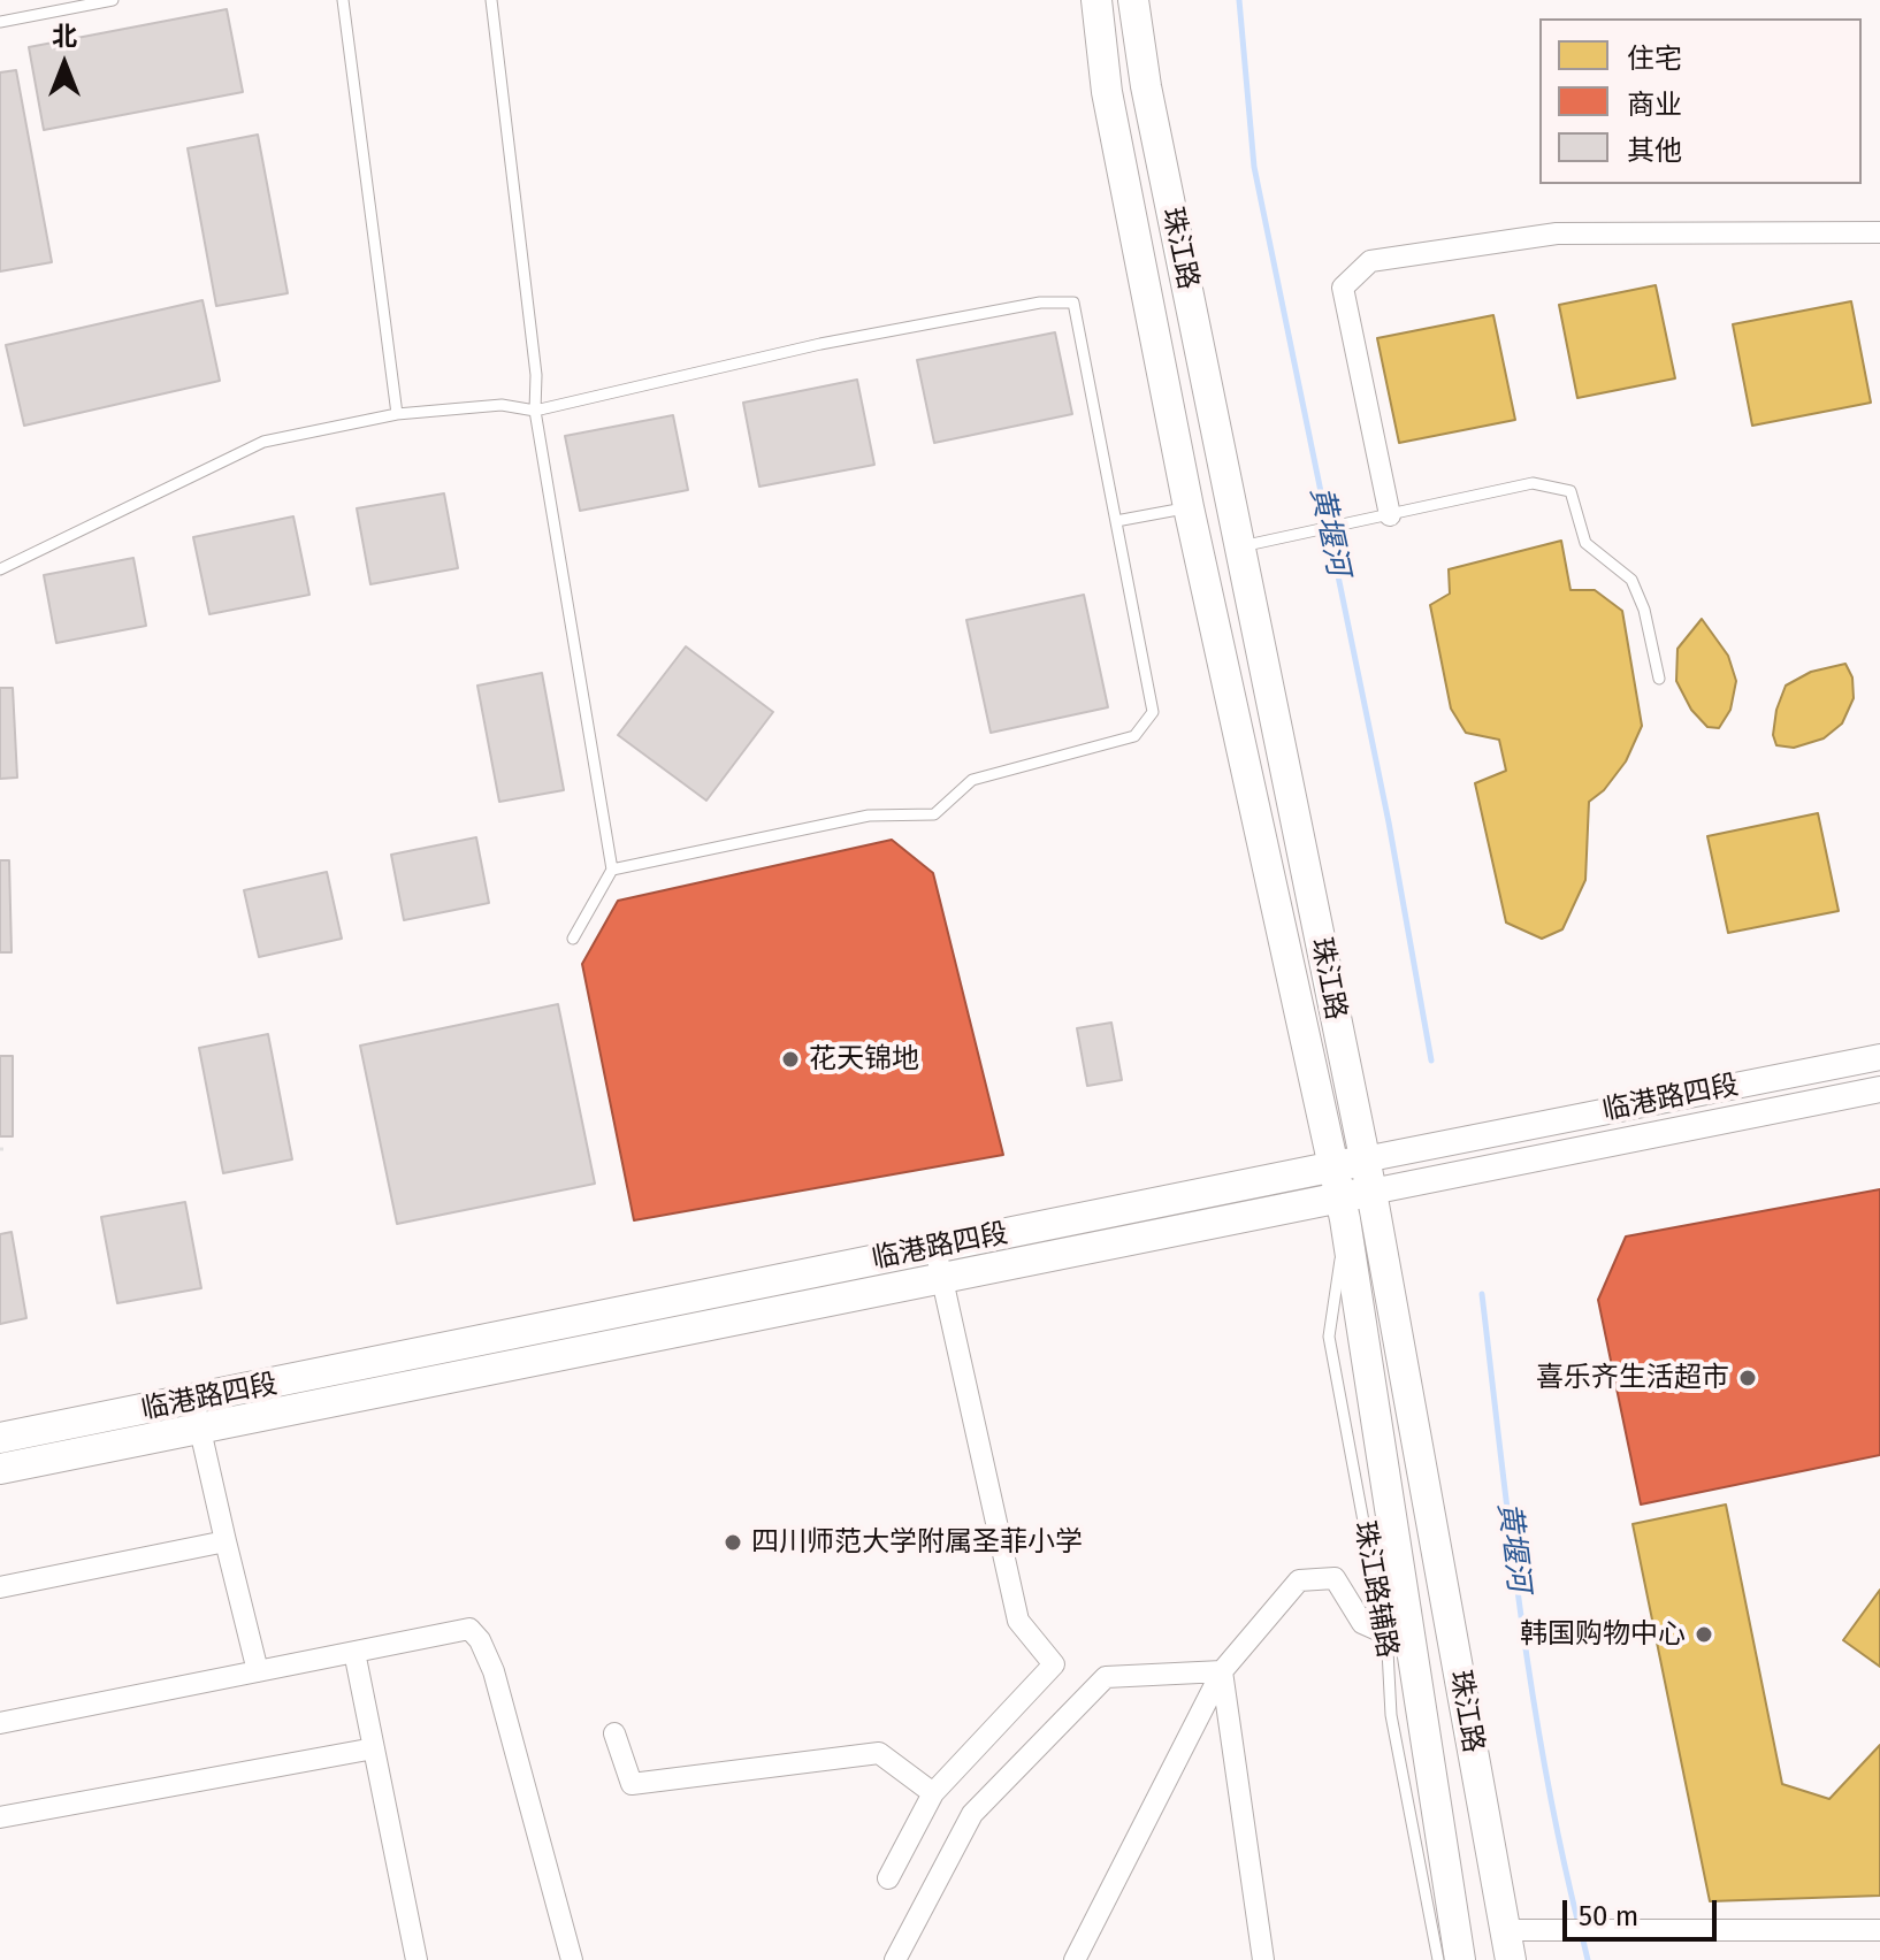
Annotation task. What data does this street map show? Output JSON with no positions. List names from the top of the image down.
{
  "streets": {
    "main road": ["珠江路", "临港路四段"],
    "lane": ["珠江路辅路"]
  },
  "crossings": [
    ["珠江路", "临港路四段"],
    ["珠江路", "珠江路辅路"],
    ["临港路四段", "珠江路辅路"]
  ],
  "water": ["黄堰河"],
  "places": [
    "花天锦地",
    "喜乐齐生活超市",
    "四川师范大学附属圣菲小学",
    "韩国购物中心"
  ],
  "legend": ["住宅", "商业", "其他"],
  "scale_bar": "50 m",
  "north": "top"
}
